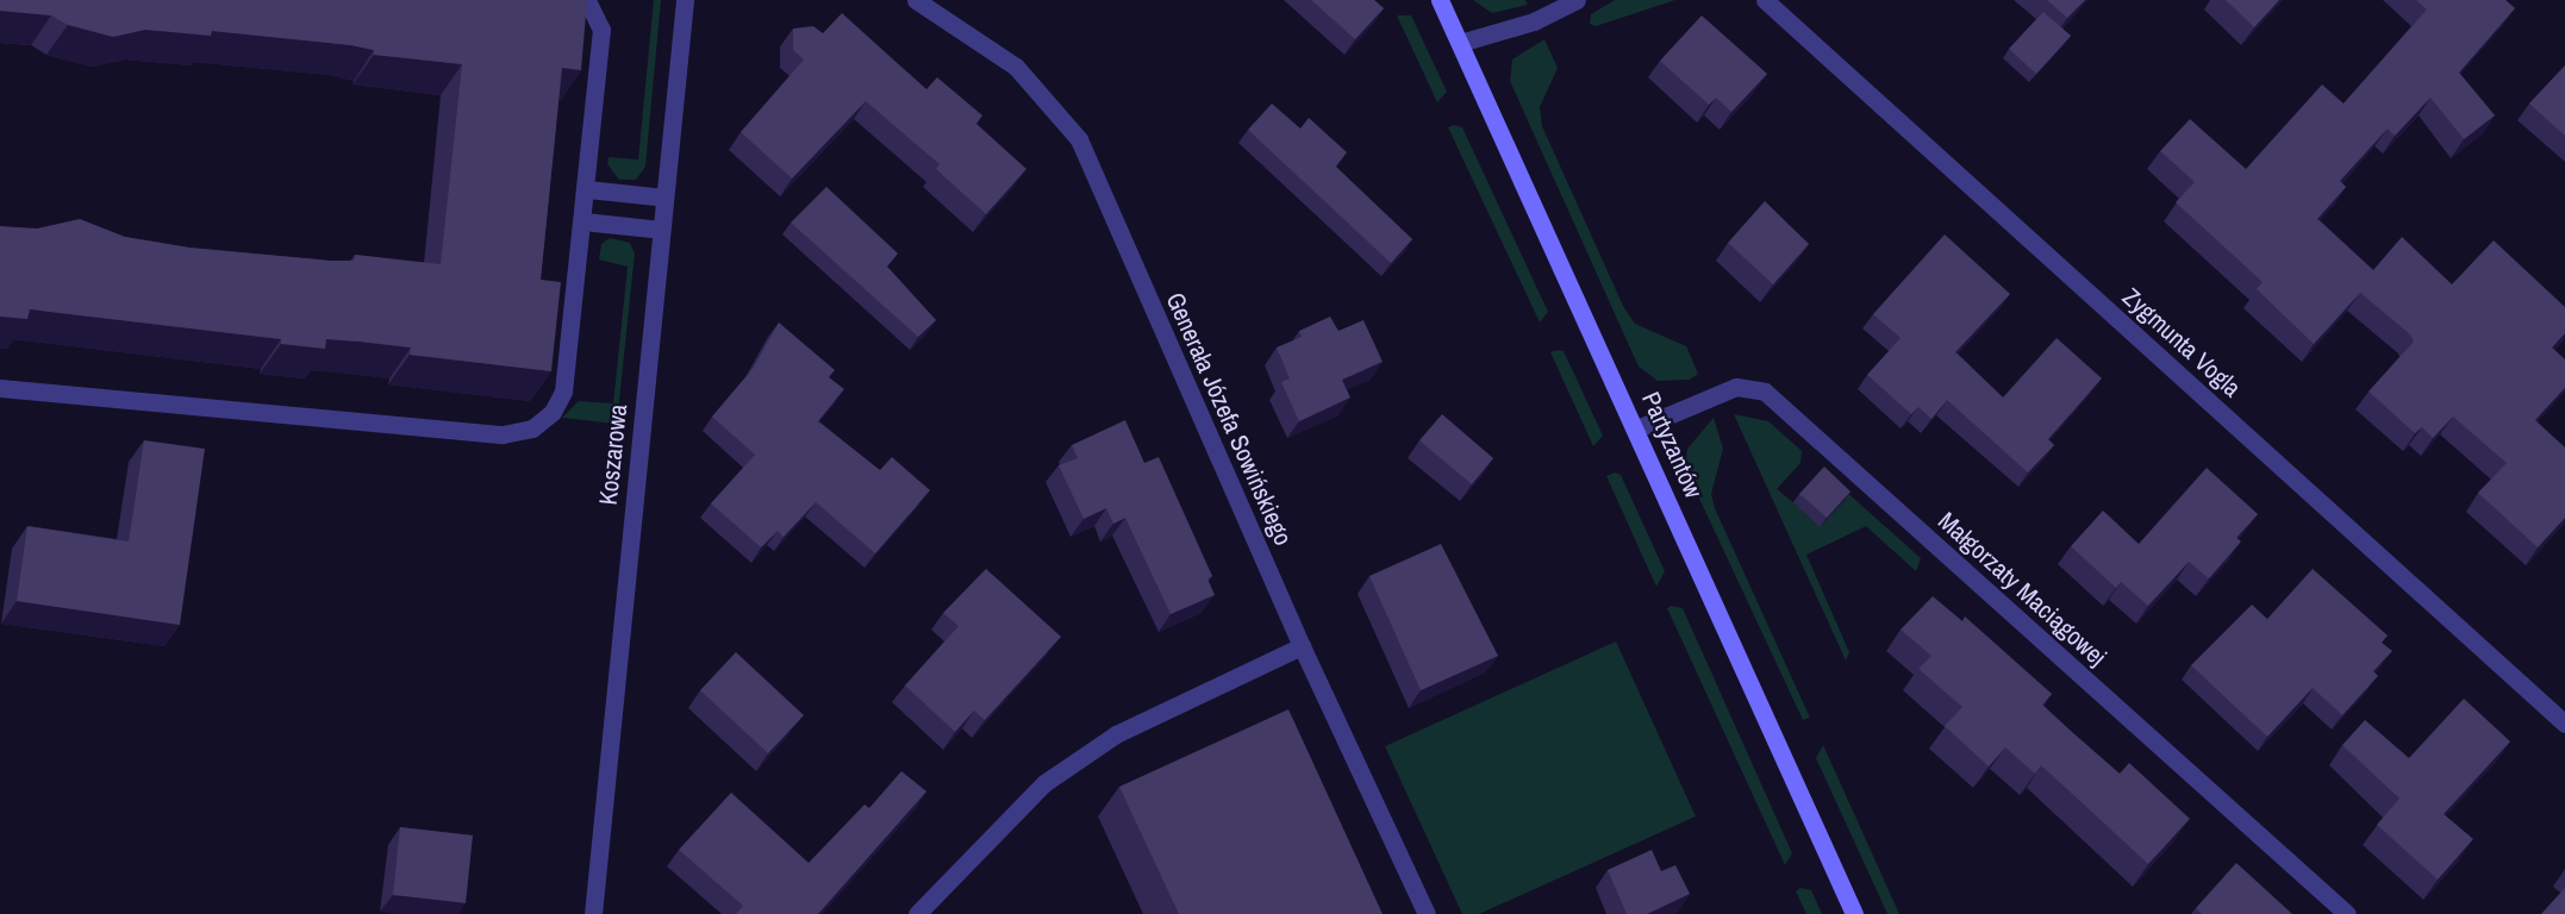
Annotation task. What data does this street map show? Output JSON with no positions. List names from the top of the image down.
{
  "streets": {
    "main road": ["Partyzantów"],
    "street": [
      "Zygmunta Vogla",
      "Generała Józefa Sowińskiego",
      "Koszarowa",
      "Małgorzaty Maciągowej"
    ]
  },
  "crossings": [
    ["Partyzantów", "Małgorzaty Maciągowej"]
  ]
}
